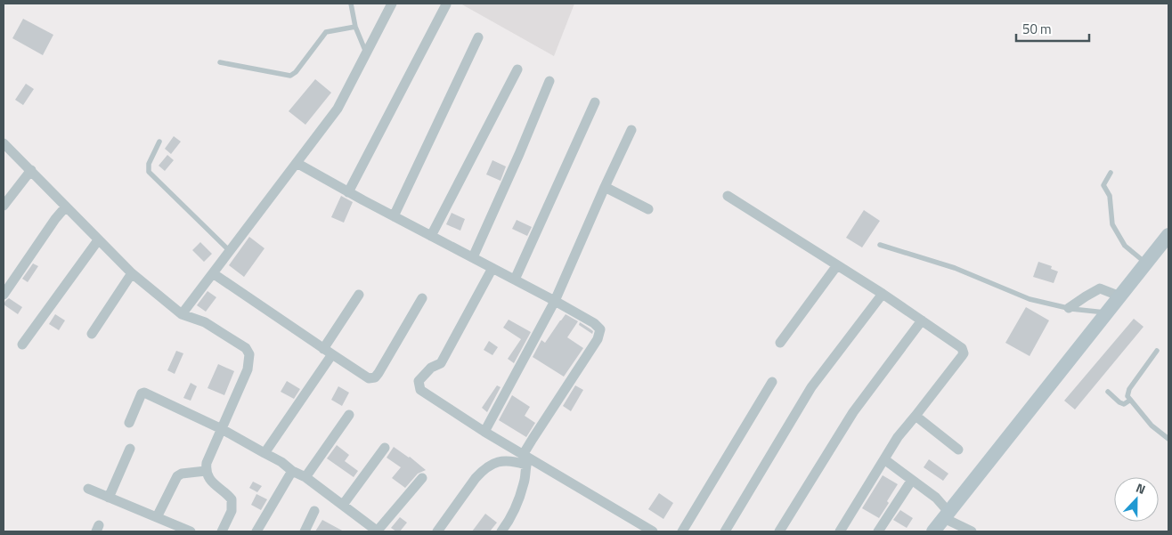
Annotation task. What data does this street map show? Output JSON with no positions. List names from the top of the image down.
{
  "scale_bar": "50 m",
  "north": "top"
}
